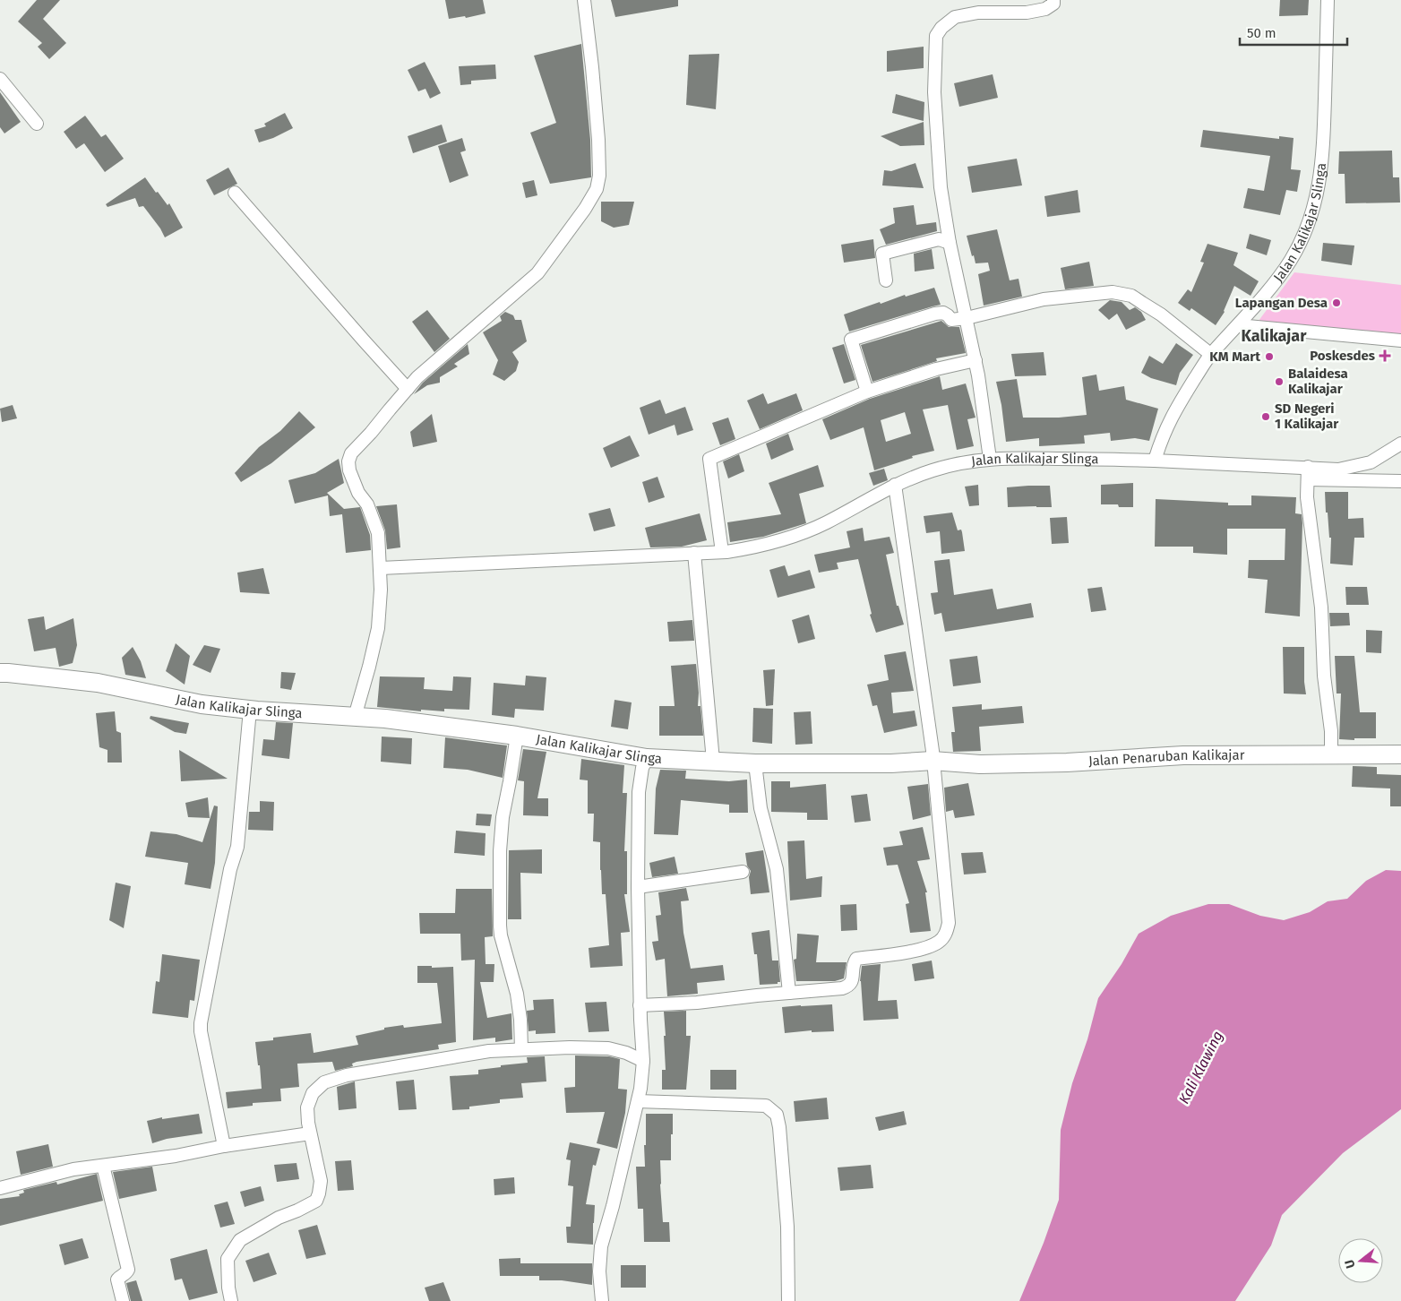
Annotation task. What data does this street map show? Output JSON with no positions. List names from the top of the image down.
{
  "streets": {
    "street": ["Jalan Kalikajar Slinga", "Jalan Penaruban Kalikajar"]
  },
  "crossings": [
    ["Jalan Kalikajar Slinga", "Jalan Penaruban Kalikajar"]
  ],
  "districts": ["Kalikajar"],
  "water": ["Kali Klawing"],
  "places": {
    "other": [
      "Lapangan Desa",
      "KM Mart",
      "Balaidesa Kalikajar",
      "SD Negeri 1 Kalikajar"
    ],
    "health": ["Poskesdes"]
  },
  "scale_bar": "50 m",
  "north": "left"
}
